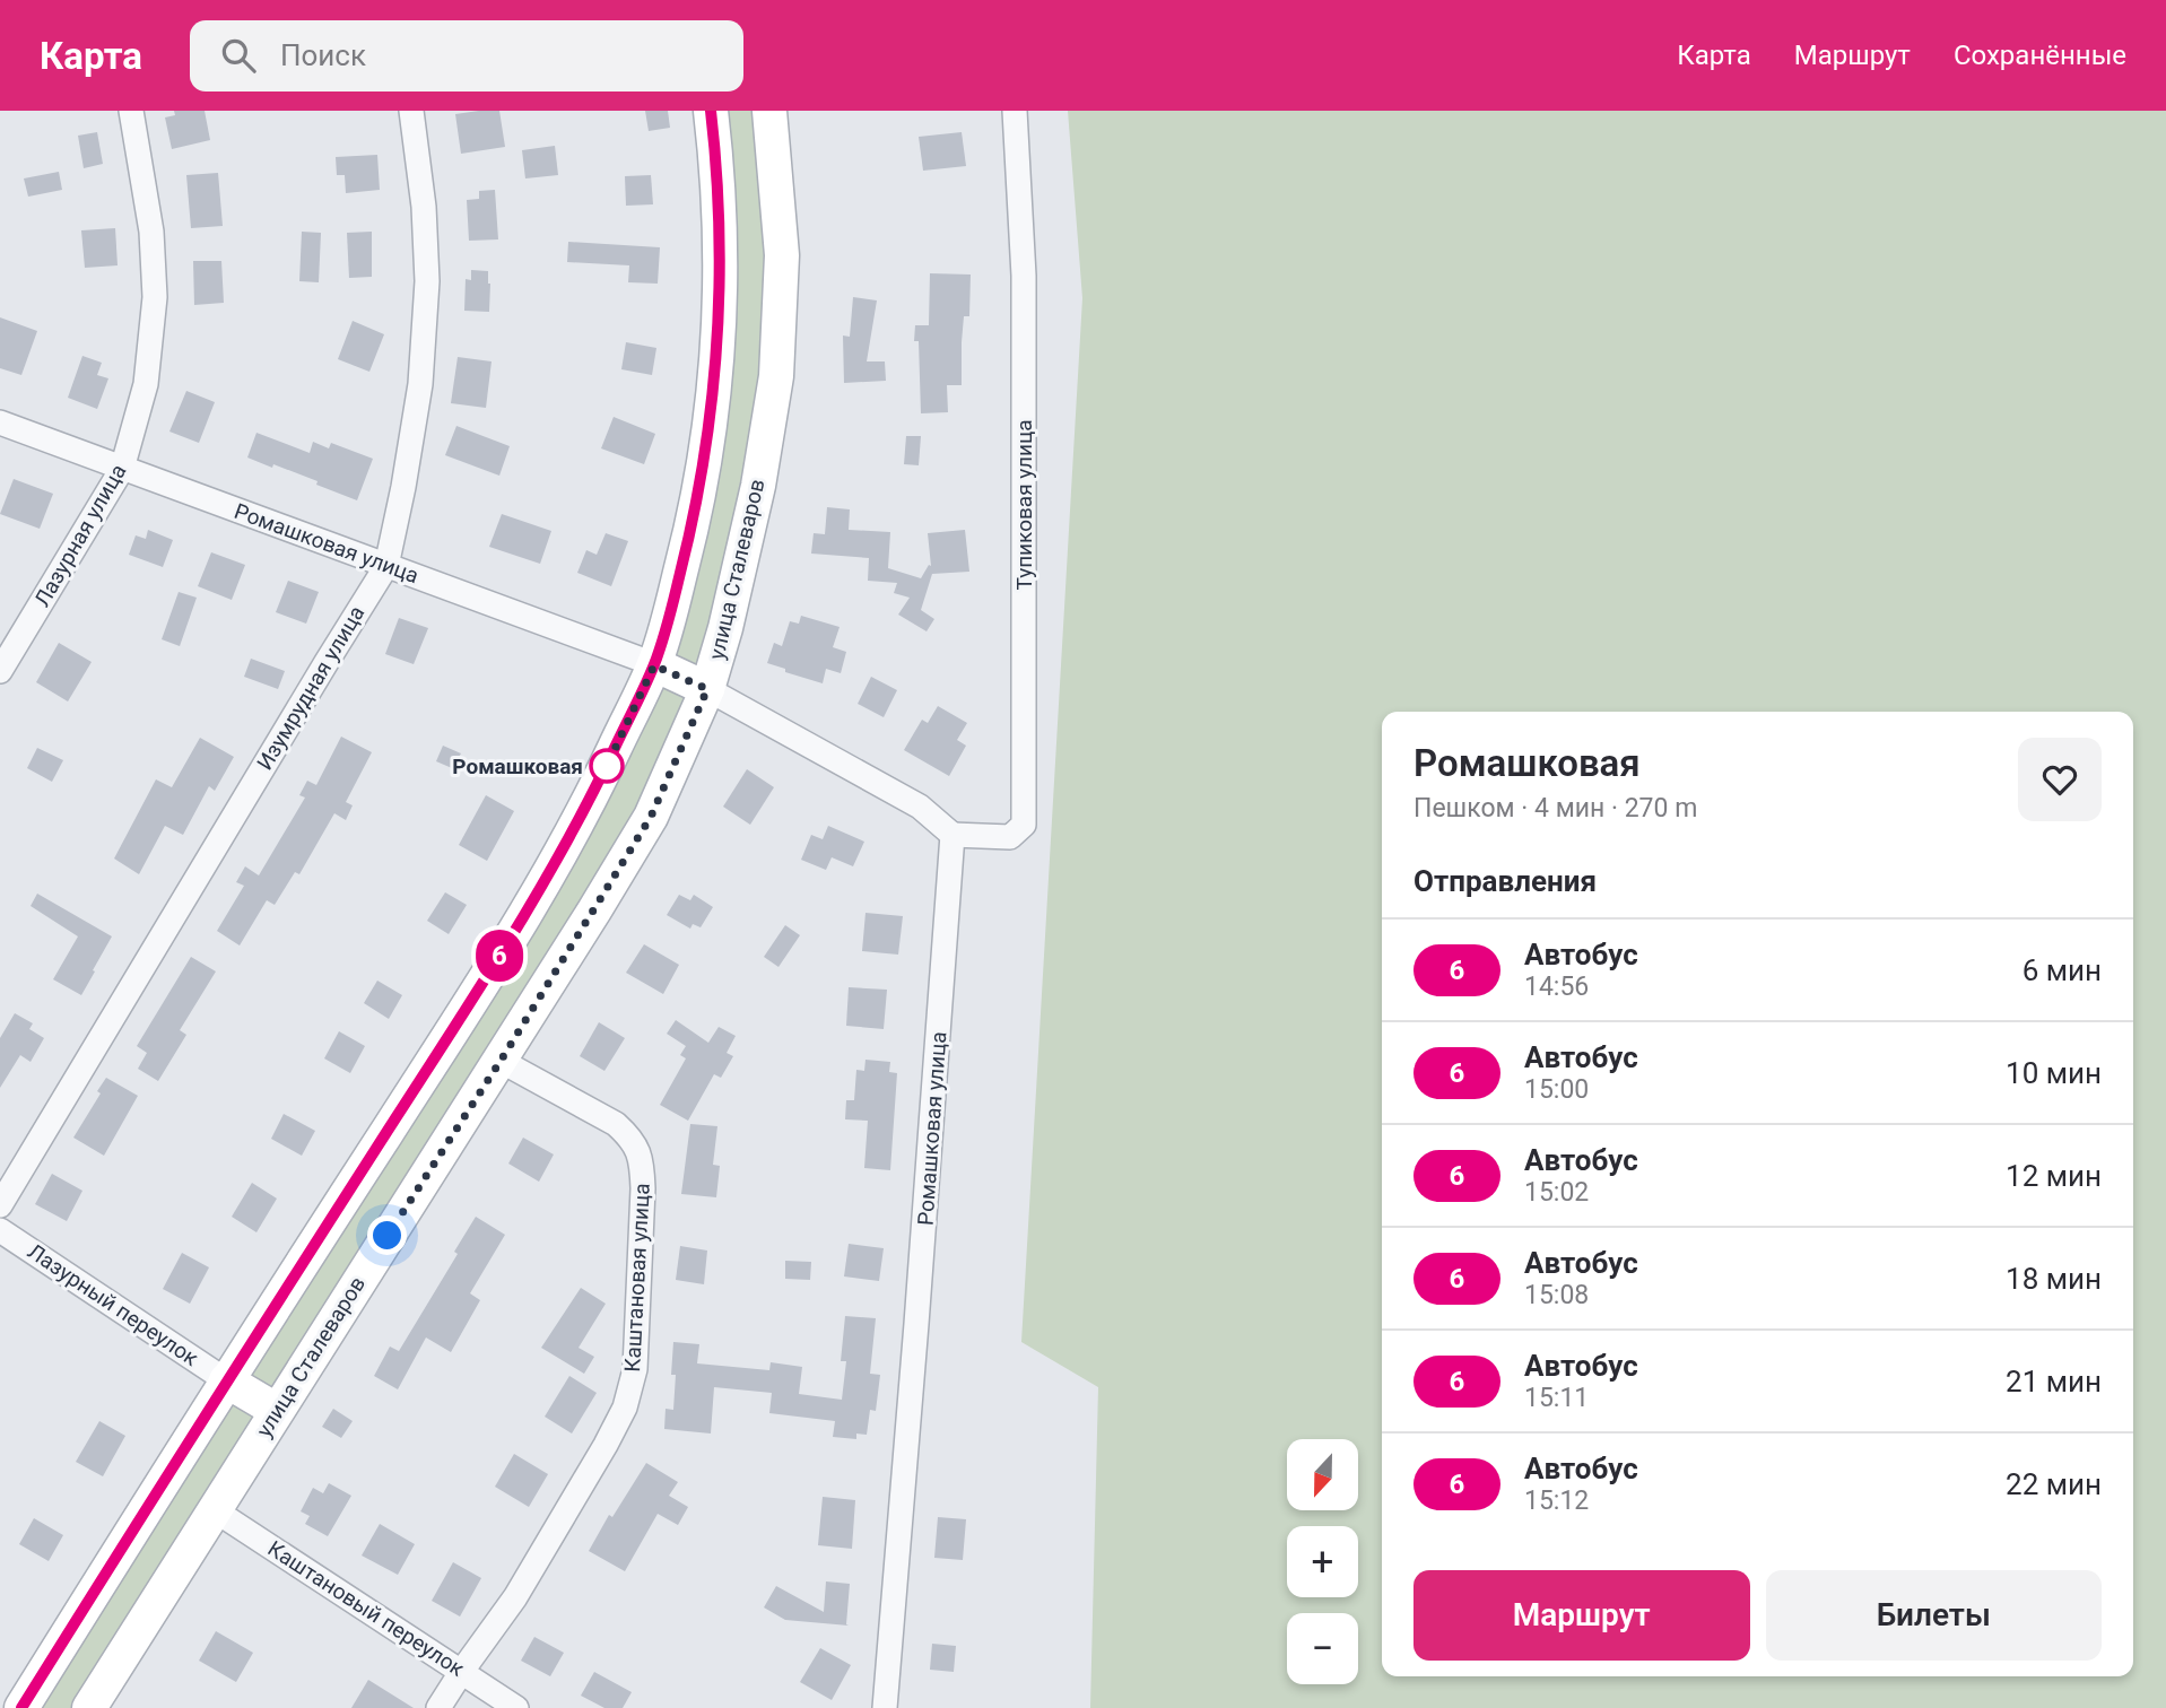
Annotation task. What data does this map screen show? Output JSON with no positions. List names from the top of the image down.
{
  "streets": {
    "main road": ["улица Сталеваров"],
    "street": [
      "Тупиковая улица",
      "Лазурная улица",
      "Ромашковая улица",
      "Изумрудная улица",
      "Каштановая улица",
      "Лазурный переулок",
      "Каштановый переулок"
    ]
  },
  "crossings": [
    ["Тупиковая улица", "Ромашковая улица"],
    ["Лазурная улица", "Ромашковая улица"],
    ["Ромашковая улица", "Изумрудная улица"],
    ["улица Сталеваров", "Каштановая улица"],
    ["улица Сталеваров", "Каштановый переулок"],
    ["Каштановая улица", "Каштановый переулок"]
  ],
  "places": ["Ромашковая"],
  "lines": ["bus line 6"],
  "north": "bottom",
  "page": {
    "header": "Карта",
    "search": "Поиск",
    "nav": ["Карта", "Маршрут", "Сохранённые"],
    "on_map": "6",
    "heading": [
      ["Ромашковая", "Пешком · 4 мин · 270 m"],
      "Отправления"
    ],
    "list": [
      {
        "mark": "6",
        "name": "Автобус",
        "note": "14:56",
        "value": "6 мин"
      },
      {
        "mark": "6",
        "name": "Автобус",
        "note": "15:00",
        "value": "10 мин"
      },
      {
        "mark": "6",
        "name": "Автобус",
        "note": "15:02",
        "value": "12 мин"
      },
      {
        "mark": "6",
        "name": "Автобус",
        "note": "15:08",
        "value": "18 мин"
      },
      {
        "mark": "6",
        "name": "Автобус",
        "note": "15:11",
        "value": "21 мин"
      },
      {
        "mark": "6",
        "name": "Автобус",
        "note": "15:12",
        "value": "22 мин"
      }
    ],
    "map_buttons": ["+", "−"],
    "buttons": ["Маршрут", "Билеты"]
  }
}
